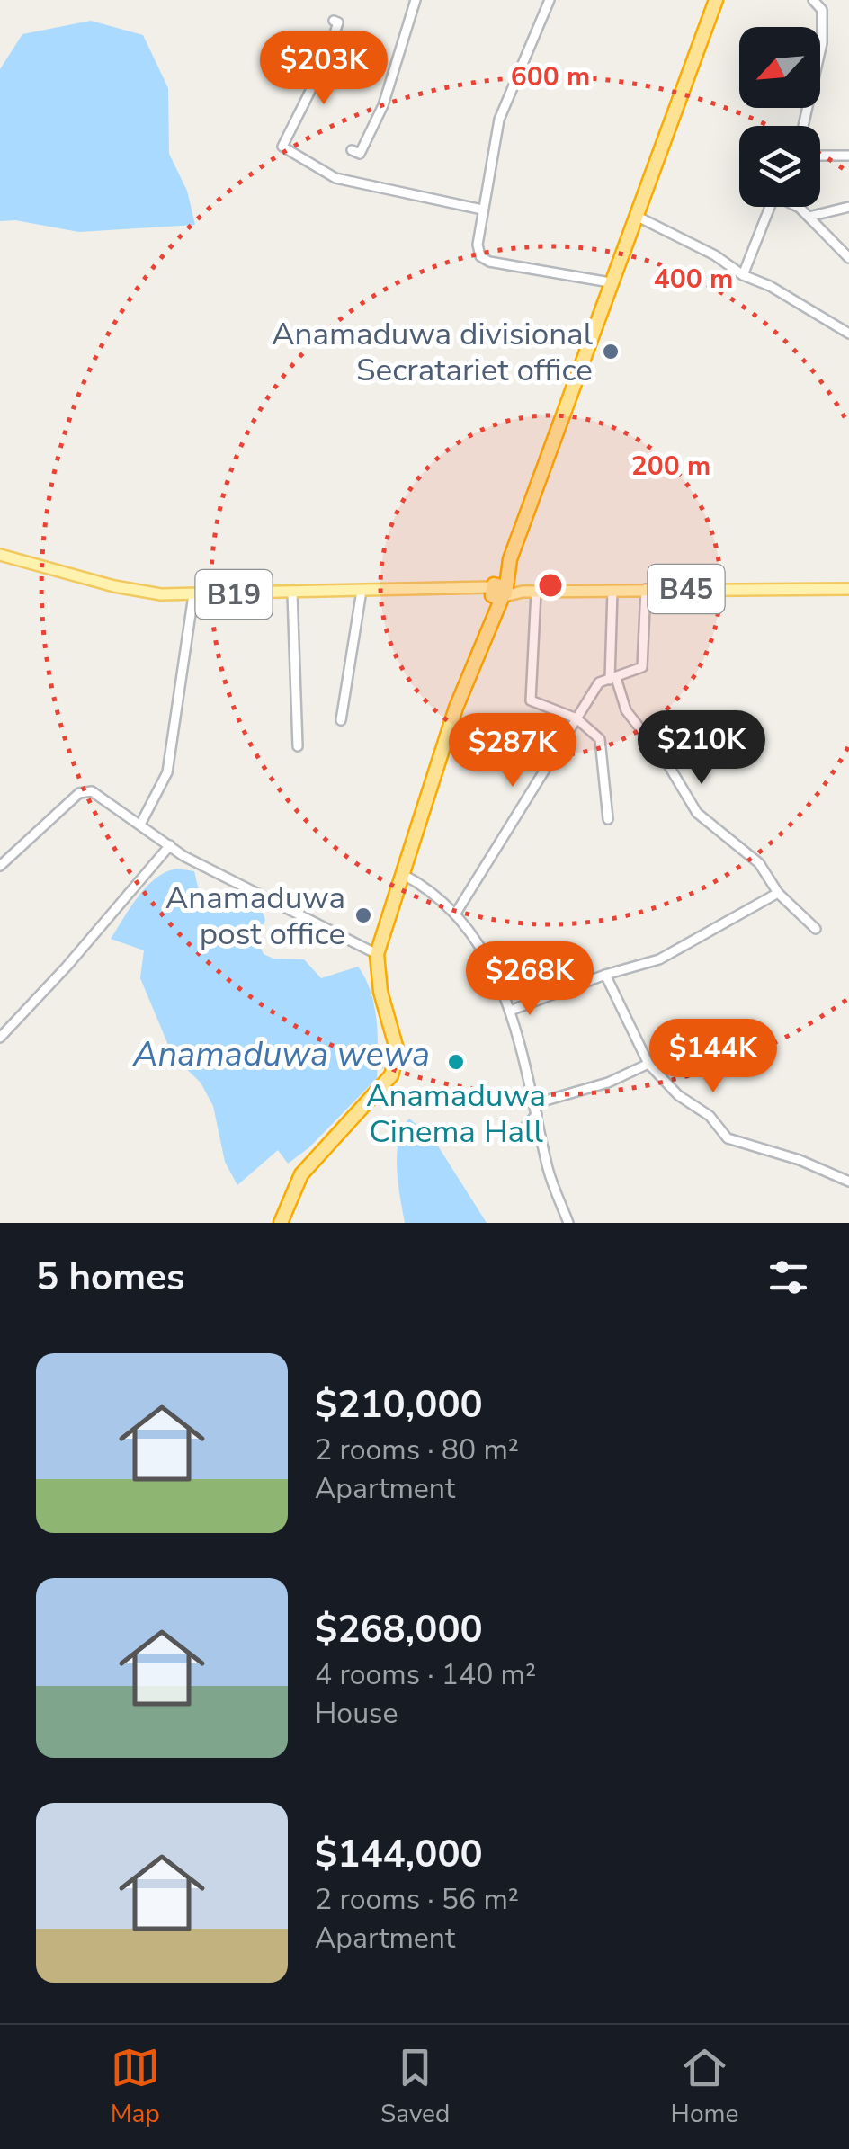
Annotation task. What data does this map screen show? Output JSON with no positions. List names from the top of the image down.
{
  "streets": {
    "main road": ["B45", "B19"]
  },
  "crossings": [
    ["B45", "B19"]
  ],
  "water": ["Anamaduwa wewa"],
  "places": ["Anamaduwa divisional Secratariet office", "Anamaduwa post office", "Anamaduwa Cinema Hall"],
  "north": "bottom left",
  "page": {
    "price": [
      "$203K",
      "$210K",
      "$287K",
      "$268K",
      "$144K"
    ],
    "heading": "5 homes",
    "list": [
      {
        "name": "$210,000",
        "note": "2 rooms · 80 m² · Apartment"
      },
      {
        "name": "$268,000",
        "note": "4 rooms · 140 m² · House"
      },
      {
        "name": "$144,000",
        "note": "2 rooms · 56 m² · Apartment"
      }
    ],
    "tabs": ["Map", "Saved", "Home"]
  },
  "rings": ["600 m", "400 m", "200 m"]
}
